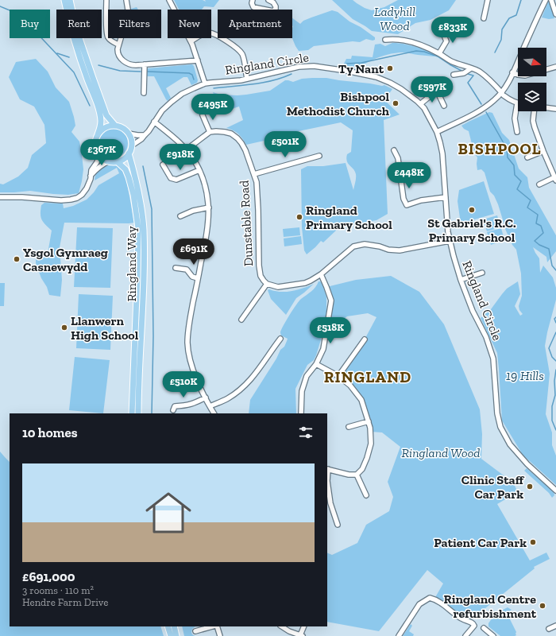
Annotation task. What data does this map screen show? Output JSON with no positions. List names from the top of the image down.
{
  "streets": {
    "main road": ["Ringland Way"],
    "street": ["Ringland Circle", "Dunstable Road"]
  },
  "crossings": [
    ["Ringland Circle", "Ringland Way"]
  ],
  "districts": ["BISHPOOL", "RINGLAND"],
  "parks": ["Ladyhill Wood", "19 Hills", "Ringland Wood"],
  "places": [
    "Ty Nant",
    "Bishpool Methodist Church",
    "St Gabriel's R.C. Primary School",
    "Ringland Primary School",
    "Ysgol Gymraeg Casnewydd",
    "Llanwern High School",
    "Clinic Staff Car Park",
    "Patient Car Park",
    "Ringland Centre refurbishment"
  ],
  "north": "right",
  "page": {
    "chip": [
      "Buy",
      "Rent",
      "Filters",
      "New",
      "Apartment"
    ],
    "price": [
      "£833K",
      "£597K",
      "£495K",
      "£501K",
      "£367K",
      "£918K",
      "£448K",
      "£691K",
      "£518K",
      "£510K"
    ],
    "heading": "10 homes",
    "list": [
      {
        "name": "£691,000",
        "note": "3 rooms · 110 m² · Hendre Farm Drive"
      }
    ]
  }
}
